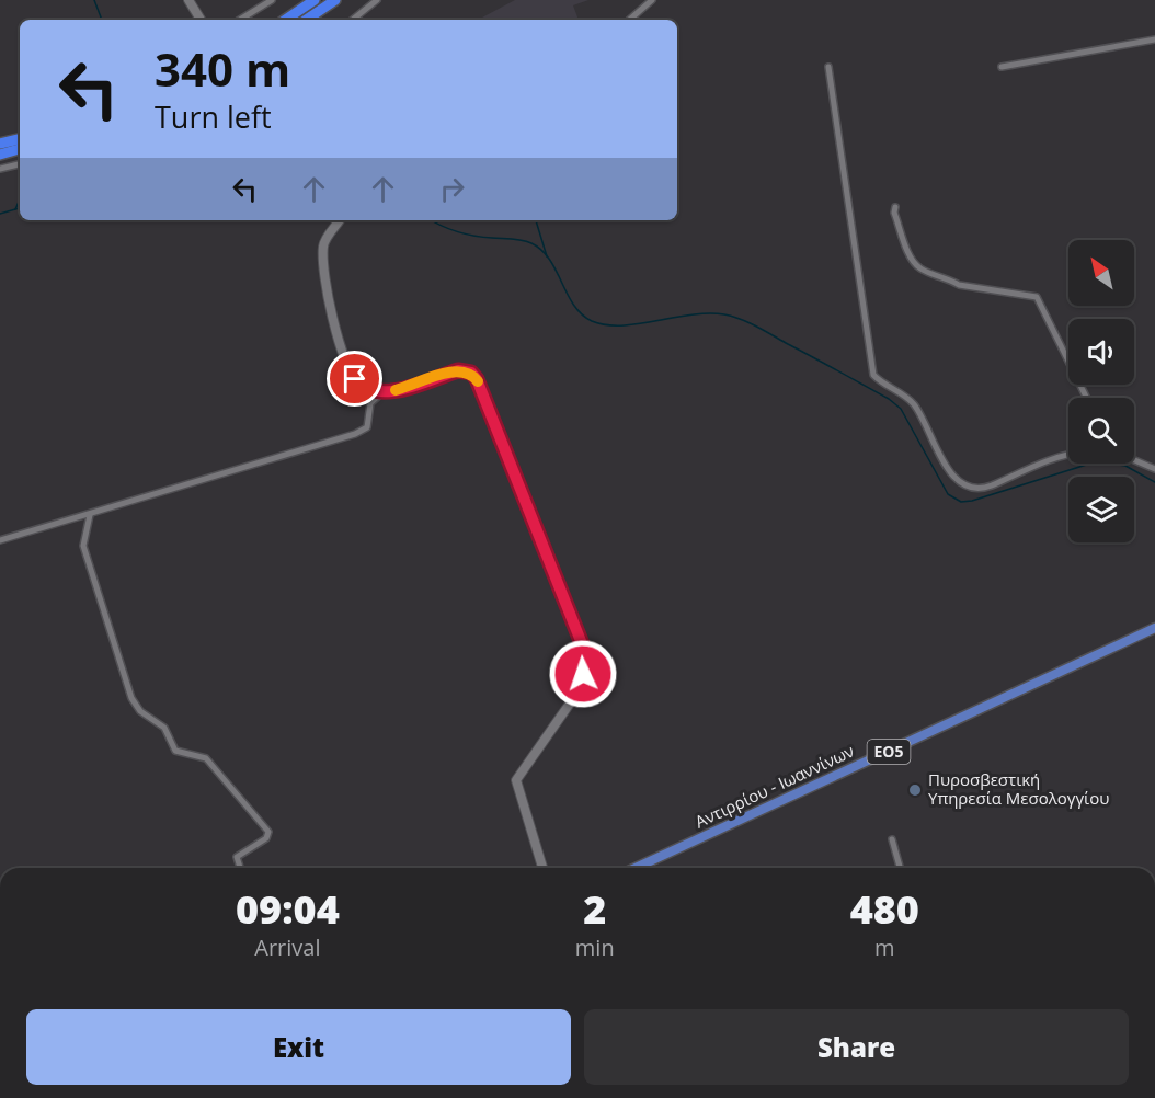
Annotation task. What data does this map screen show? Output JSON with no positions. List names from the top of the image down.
{
  "streets": {
    "main road": ["ΕΟ5", "Αντιρρίου - Ιωαννίνων"]
  },
  "places": ["Πυροσβεστική Υπηρεσία Μεσολογγίου"],
  "north": "top left",
  "page": {
    "turn": ["340 m", "Turn left"],
    "eta": [
      "09:04",
      "Arrival",
      "2",
      "min",
      "480",
      "m"
    ],
    "buttons": ["Exit", "Share"]
  }
}
